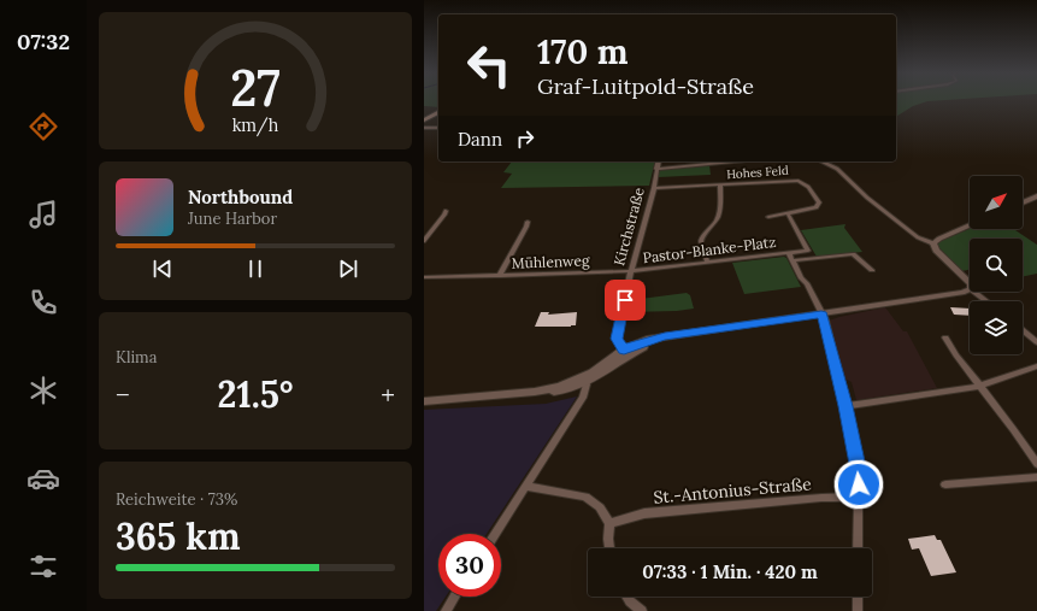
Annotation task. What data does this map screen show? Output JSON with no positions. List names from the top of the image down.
{
  "streets": {
    "street": [
      "Hohes Feld",
      "Kirchstraße",
      "Pastor-Blanke-Platz",
      "Mühlenweg",
      "St.-Antonius-Straße"
    ]
  },
  "crossings": [
    ["Hohes Feld", "Kirchstraße"],
    ["Hohes Feld", "Pastor-Blanke-Platz"],
    ["Kirchstraße", "Pastor-Blanke-Platz"],
    ["Kirchstraße", "Mühlenweg"],
    ["Pastor-Blanke-Platz", "Mühlenweg"],
    ["Pastor-Blanke-Platz", "St.-Antonius-Straße"]
  ],
  "north": "top right",
  "page": {
    "tabs": "07:32",
    "turn": ["170 m", "Graf-Luitpold-Straße"],
    "then": "Dann",
    "song": ["Northbound", "June Harbor"],
    "tile": [
      "Klima",
      ["Reichweite · 73%", "365 km"]
    ],
    "heat": ["−", "21.5°", "+"],
    "limit": "30",
    "trip": "07:33 · 1 Min. · 420 m",
    "gauge": ["27", "km/h"]
  }
}
